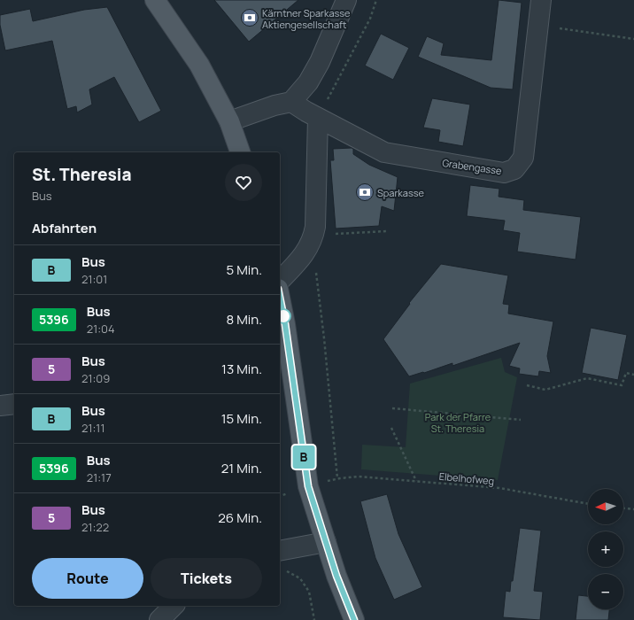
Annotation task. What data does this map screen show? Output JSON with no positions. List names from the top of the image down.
{
  "streets": {
    "street": ["Grabengasse"],
    "path": ["Elbelhofweg"]
  },
  "parks": ["Park der Pfarre St. Theresia"],
  "places": {
    "bank": ["Kärntner Sparkasse Aktiengesellschaft", "Sparkasse"]
  },
  "lines": ["bus line B"],
  "north": "left",
  "page": {
    "on_map": "B",
    "heading": [
      ["St. Theresia", "Bus"],
      "Abfahrten"
    ],
    "list": [
      {
        "mark": "B",
        "name": "Bus",
        "note": "21:01",
        "value": "5 Min."
      },
      {
        "mark": "5396",
        "name": "Bus",
        "note": "21:04",
        "value": "8 Min."
      },
      {
        "mark": "5",
        "name": "Bus",
        "note": "21:09",
        "value": "13 Min."
      },
      {
        "mark": "B",
        "name": "Bus",
        "note": "21:11",
        "value": "15 Min."
      },
      {
        "mark": "5396",
        "name": "Bus",
        "note": "21:17",
        "value": "21 Min."
      },
      {
        "mark": "5",
        "name": "Bus",
        "note": "21:22",
        "value": "26 Min."
      }
    ],
    "map_buttons": ["+", "−"],
    "buttons": ["Route", "Tickets"]
  }
}
